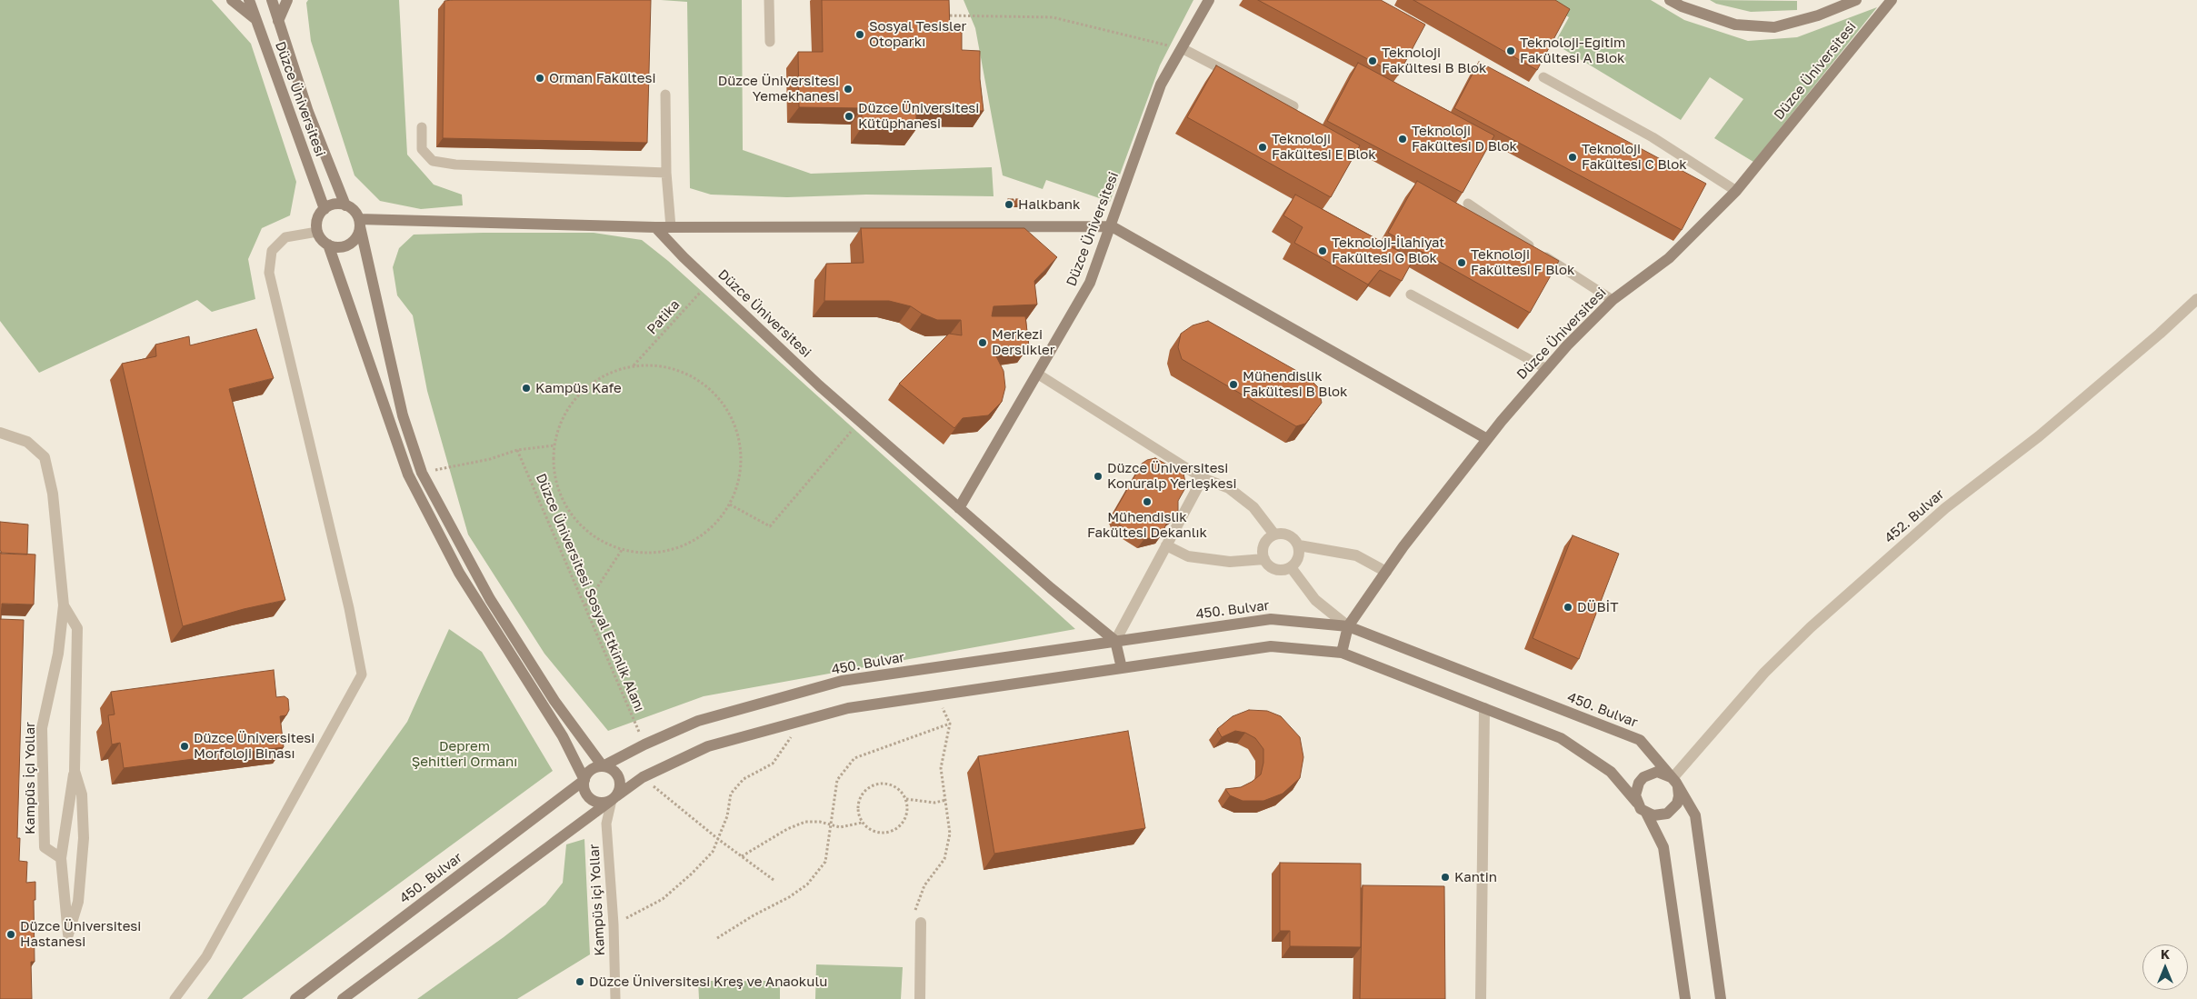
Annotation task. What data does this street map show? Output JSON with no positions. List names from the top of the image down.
{
  "streets": {
    "street": [
      "Düzce Üniversitesi",
      "452. Bulvar",
      "450. Bulvar",
      "Kampüs İçi Yollar"
    ],
    "lane": ["Kampüs içi Yollar"],
    "path": ["Patika", "Düzce Üniversitesi Sosyal Etkinlik Alanı"]
  },
  "crossings": [
    ["Düzce Üniversitesi", "Patika"],
    ["Düzce Üniversitesi", "450. Bulvar"],
    ["Patika", "Düzce Üniversitesi Sosyal Etkinlik Alanı"],
    ["452. Bulvar", "450. Bulvar"],
    ["Düzce Üniversitesi Sosyal Etkinlik Alanı", "450. Bulvar"],
    ["450. Bulvar", "Kampüs içi Yollar"]
  ],
  "parks": ["Deprem Şehitleri Ormanı"],
  "places": [
    "Sosyal Tesisler Otoparkı",
    "Teknoloji-Eğitim Fakültesi A Blok",
    "Teknoloji Fakültesi B Blok",
    "Orman Fakültesi",
    "Düzce Üniversitesi Yemekhanesi",
    "Düzce Üniversitesi Kütüphanesi",
    "Teknoloji Fakültesi D Blok",
    "Teknoloji Fakültesi E Blok",
    "Teknoloji Fakültesi C Blok",
    "Halkbank",
    "Teknoloji-İlahiyat Fakültesi G Blok",
    "Teknoloji Fakültesi F Blok",
    "Merkezi Derslikler",
    "Mühendislik Fakültesi B Blok",
    "Kampüs Kafe",
    "Düzce Üniversitesi Konuralp Yerleşkesi",
    "Mühendislik Fakültesi Dekanlık",
    "DÜBİT",
    "Düzce Üniversitesi Morfoloji Binası",
    "Kantin",
    "Düzce Üniversitesi Hastanesi",
    "Düzce Üniversitesi Kreş ve Anaokulu"
  ],
  "north": "top"
}
